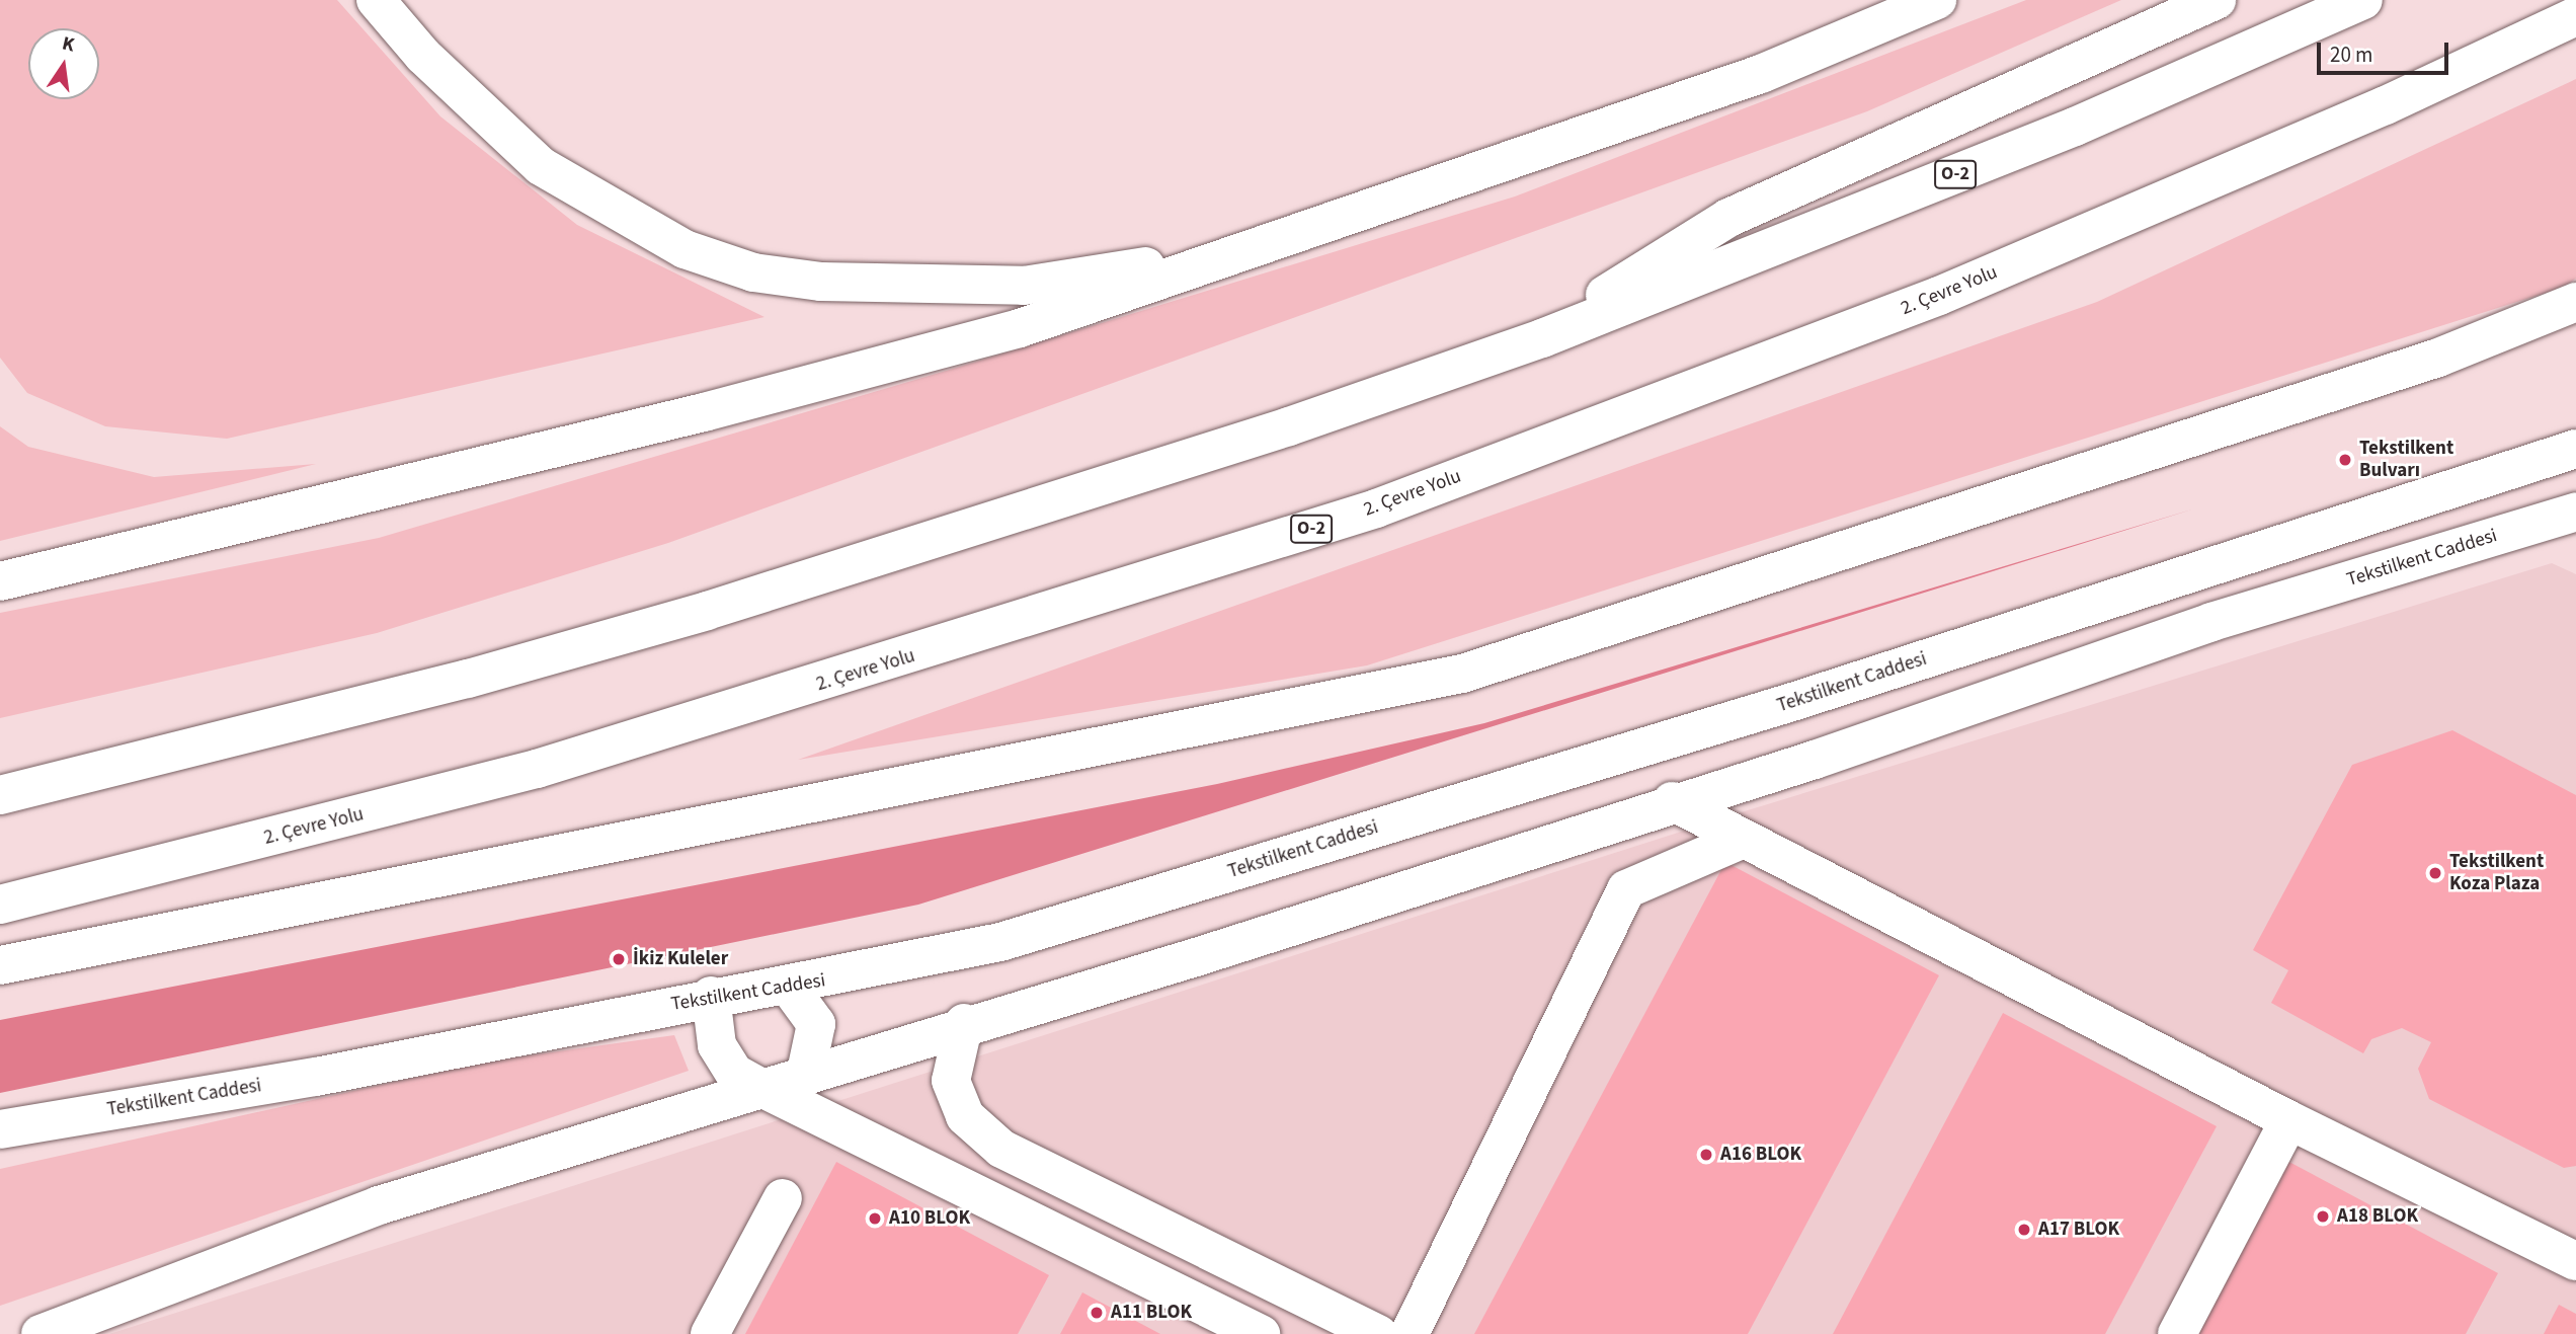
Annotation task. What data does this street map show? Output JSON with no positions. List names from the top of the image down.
{
  "streets": {
    "main road": ["O-2", "2. Çevre Yolu", "Tekstilkent Caddesi"]
  },
  "places": [
    "Tekstilkent Bulvarı",
    "Tekstilkent Koza Plaza",
    "İkiz Kuleler",
    "A16 BLOK",
    "A18 BLOK",
    "A10 BLOK",
    "A17 BLOK",
    "A11 BLOK"
  ],
  "scale_bar": "20 m",
  "north": "top"
}
